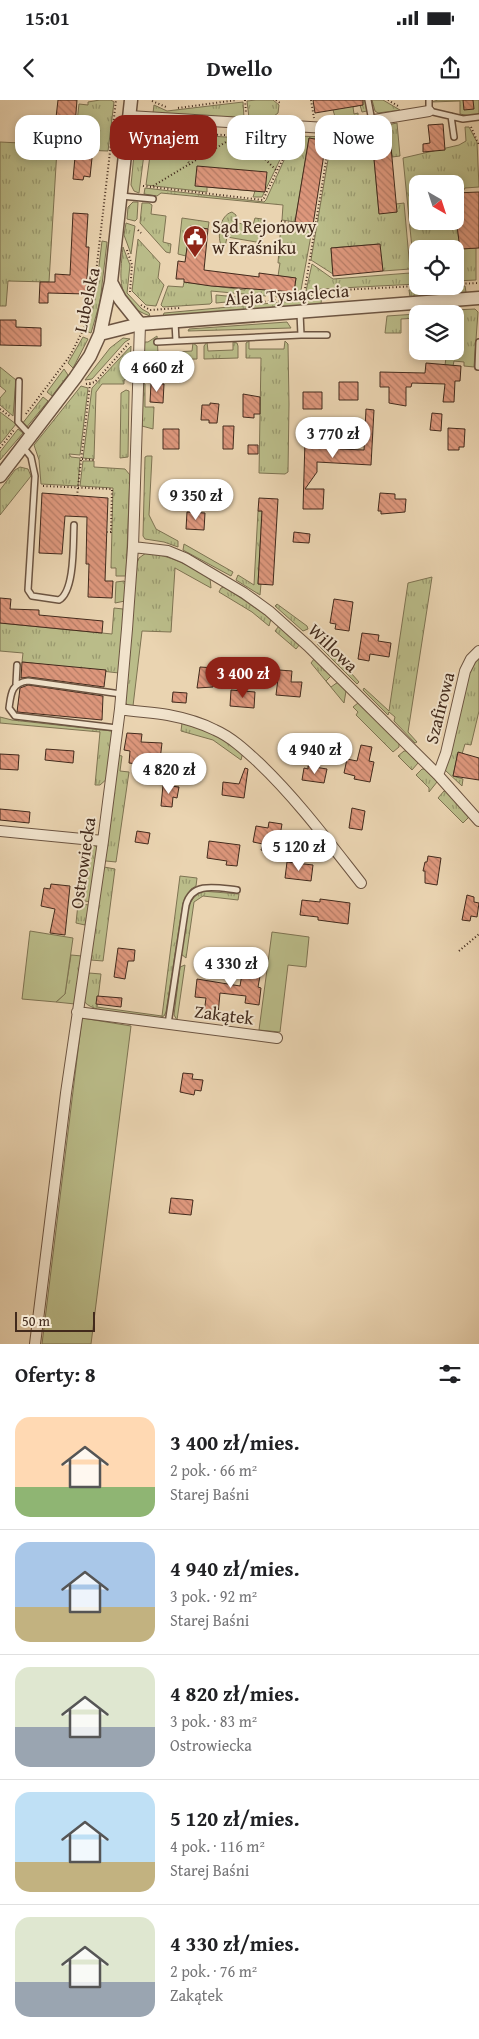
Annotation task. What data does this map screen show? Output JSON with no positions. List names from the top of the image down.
{
  "streets": {
    "street": [
      "Aleja Tysiąclecia",
      "Lubelska",
      "Willowa",
      "Szafirowa",
      "Ostrowiecka",
      "Zakątek"
    ]
  },
  "crossings": [
    ["Aleja Tysiąclecia", "Lubelska"],
    ["Aleja Tysiąclecia", "Ostrowiecka"],
    ["Willowa", "Szafirowa"],
    ["Willowa", "Ostrowiecka"],
    ["Ostrowiecka", "Zakątek"]
  ],
  "places": {
    "public building": ["Sąd Rejonowy w Kraśniku"]
  },
  "scale_bar": "50 m",
  "north": "bottom right",
  "page": {
    "status": "15:01",
    "header": "Dwello",
    "chip": [
      "Kupno",
      "Wynajem",
      "Filtry",
      "Nowe"
    ],
    "price": [
      "4 660 zł",
      "3 770 zł",
      "9 350 zł",
      "3 400 zł",
      "4 940 zł",
      "4 820 zł",
      "5 120 zł",
      "4 330 zł"
    ],
    "scale": "50 m",
    "heading": "Oferty: 8",
    "list": [
      {
        "name": "3 400 zł/mies.",
        "note": "2 pok. · 66 m² · Starej Baśni"
      },
      {
        "name": "4 940 zł/mies.",
        "note": "3 pok. · 92 m² · Starej Baśni"
      },
      {
        "name": "4 820 zł/mies.",
        "note": "3 pok. · 83 m² · Ostrowiecka"
      },
      {
        "name": "5 120 zł/mies.",
        "note": "4 pok. · 116 m² · Starej Baśni"
      },
      {
        "name": "4 330 zł/mies.",
        "note": "2 pok. · 76 m² · Zakątek"
      }
    ]
  }
}
